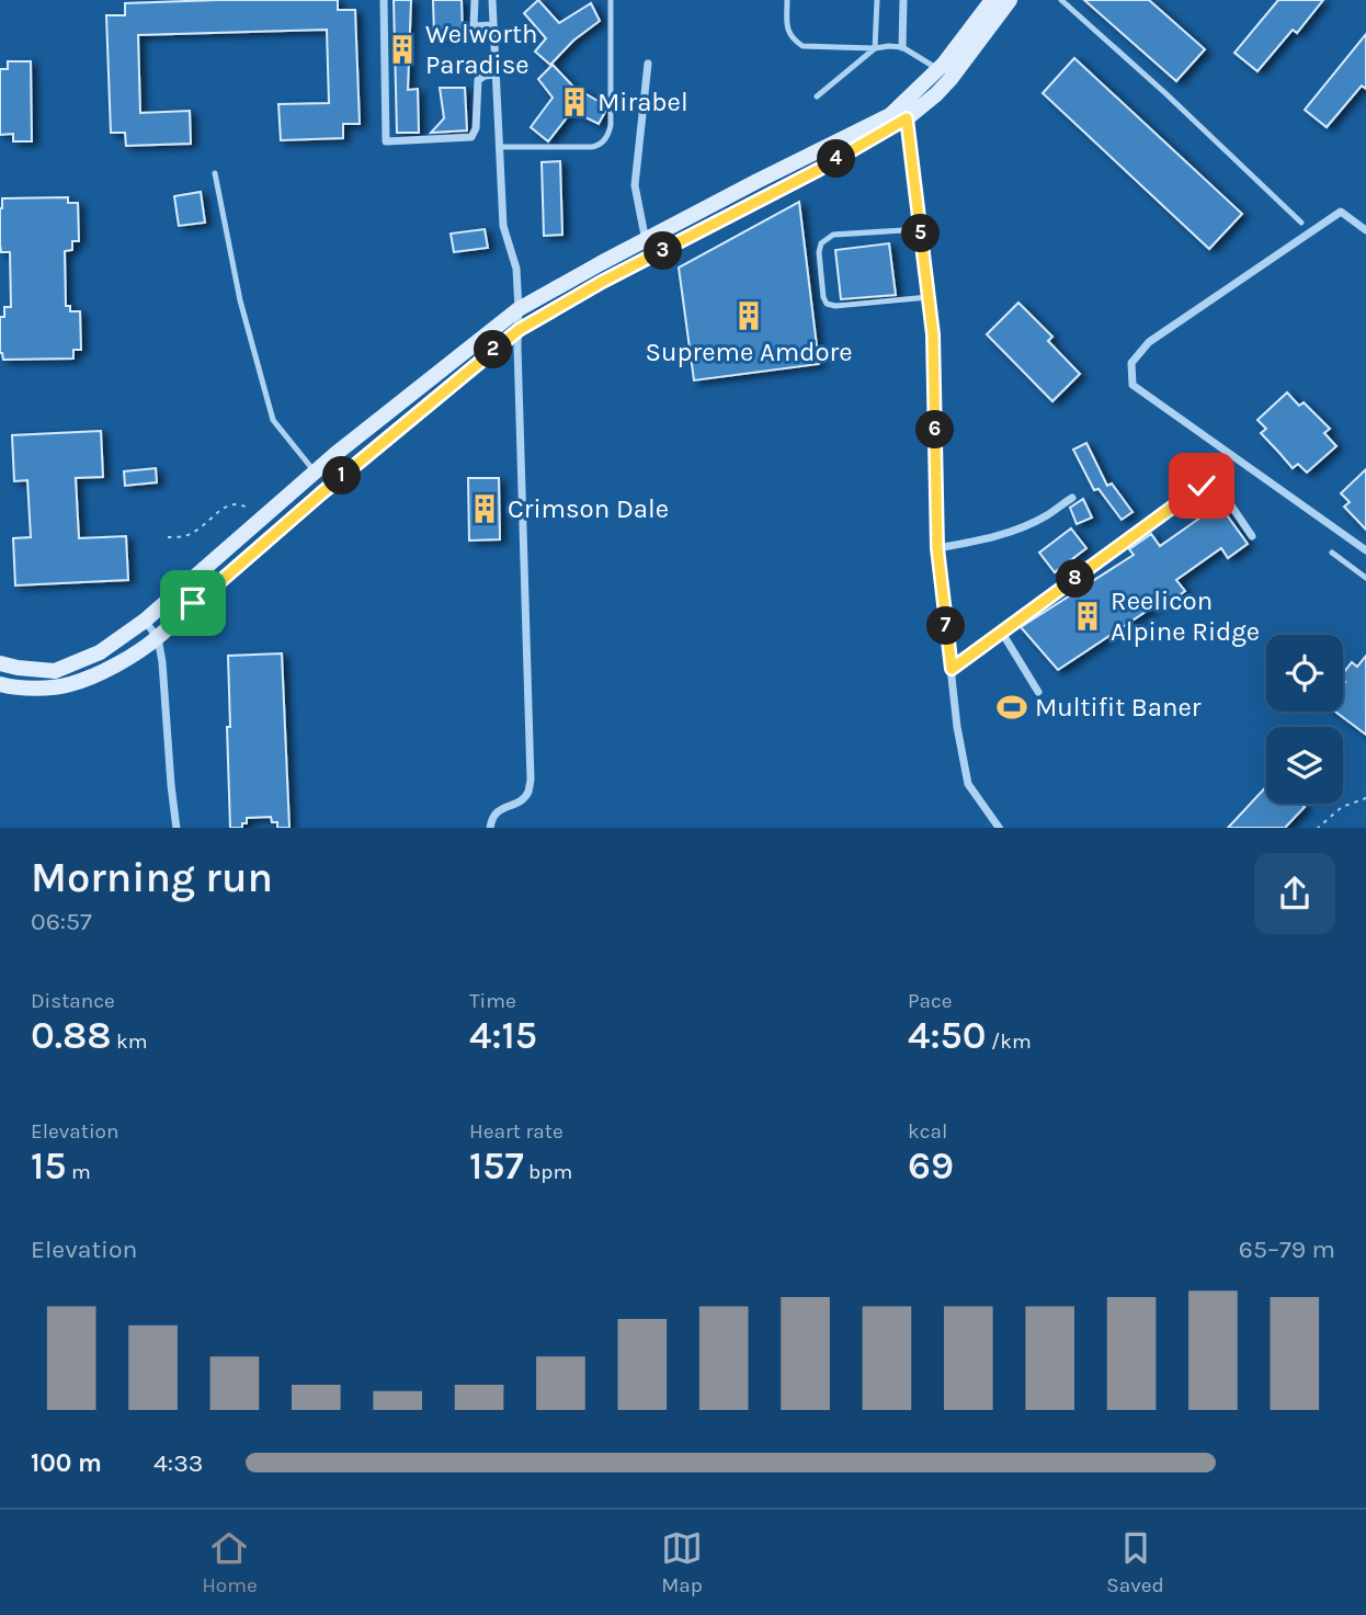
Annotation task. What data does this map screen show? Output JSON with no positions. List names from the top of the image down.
{
  "places": {
    "building": [
      "Welworth Paradise",
      "Mirabel",
      "Supreme Amdore",
      "Crimson Dale",
      "Reelicon Alpine Ridge"
    ],
    "sports": ["Multifit Baner"]
  },
  "page": {
    "pins": [
      "4",
      "5",
      "3",
      "2",
      "6",
      "1",
      "8",
      "7"
    ],
    "heading": ["Morning run", "06:57"],
    "stats": [
      ["Distance", "0.88 km"],
      ["Time", "4:15"],
      ["Pace", "4:50 /km"],
      ["Elevation", "15 m"],
      ["Heart rate", "157 bpm"],
      ["kcal", "69"]
    ],
    "chart": ["Elevation", "65–79 m"],
    "list": [
      {
        "name": "100 m",
        "note": "4:33"
      }
    ],
    "tabs": ["Home", "Map", "Saved"]
  }
}
